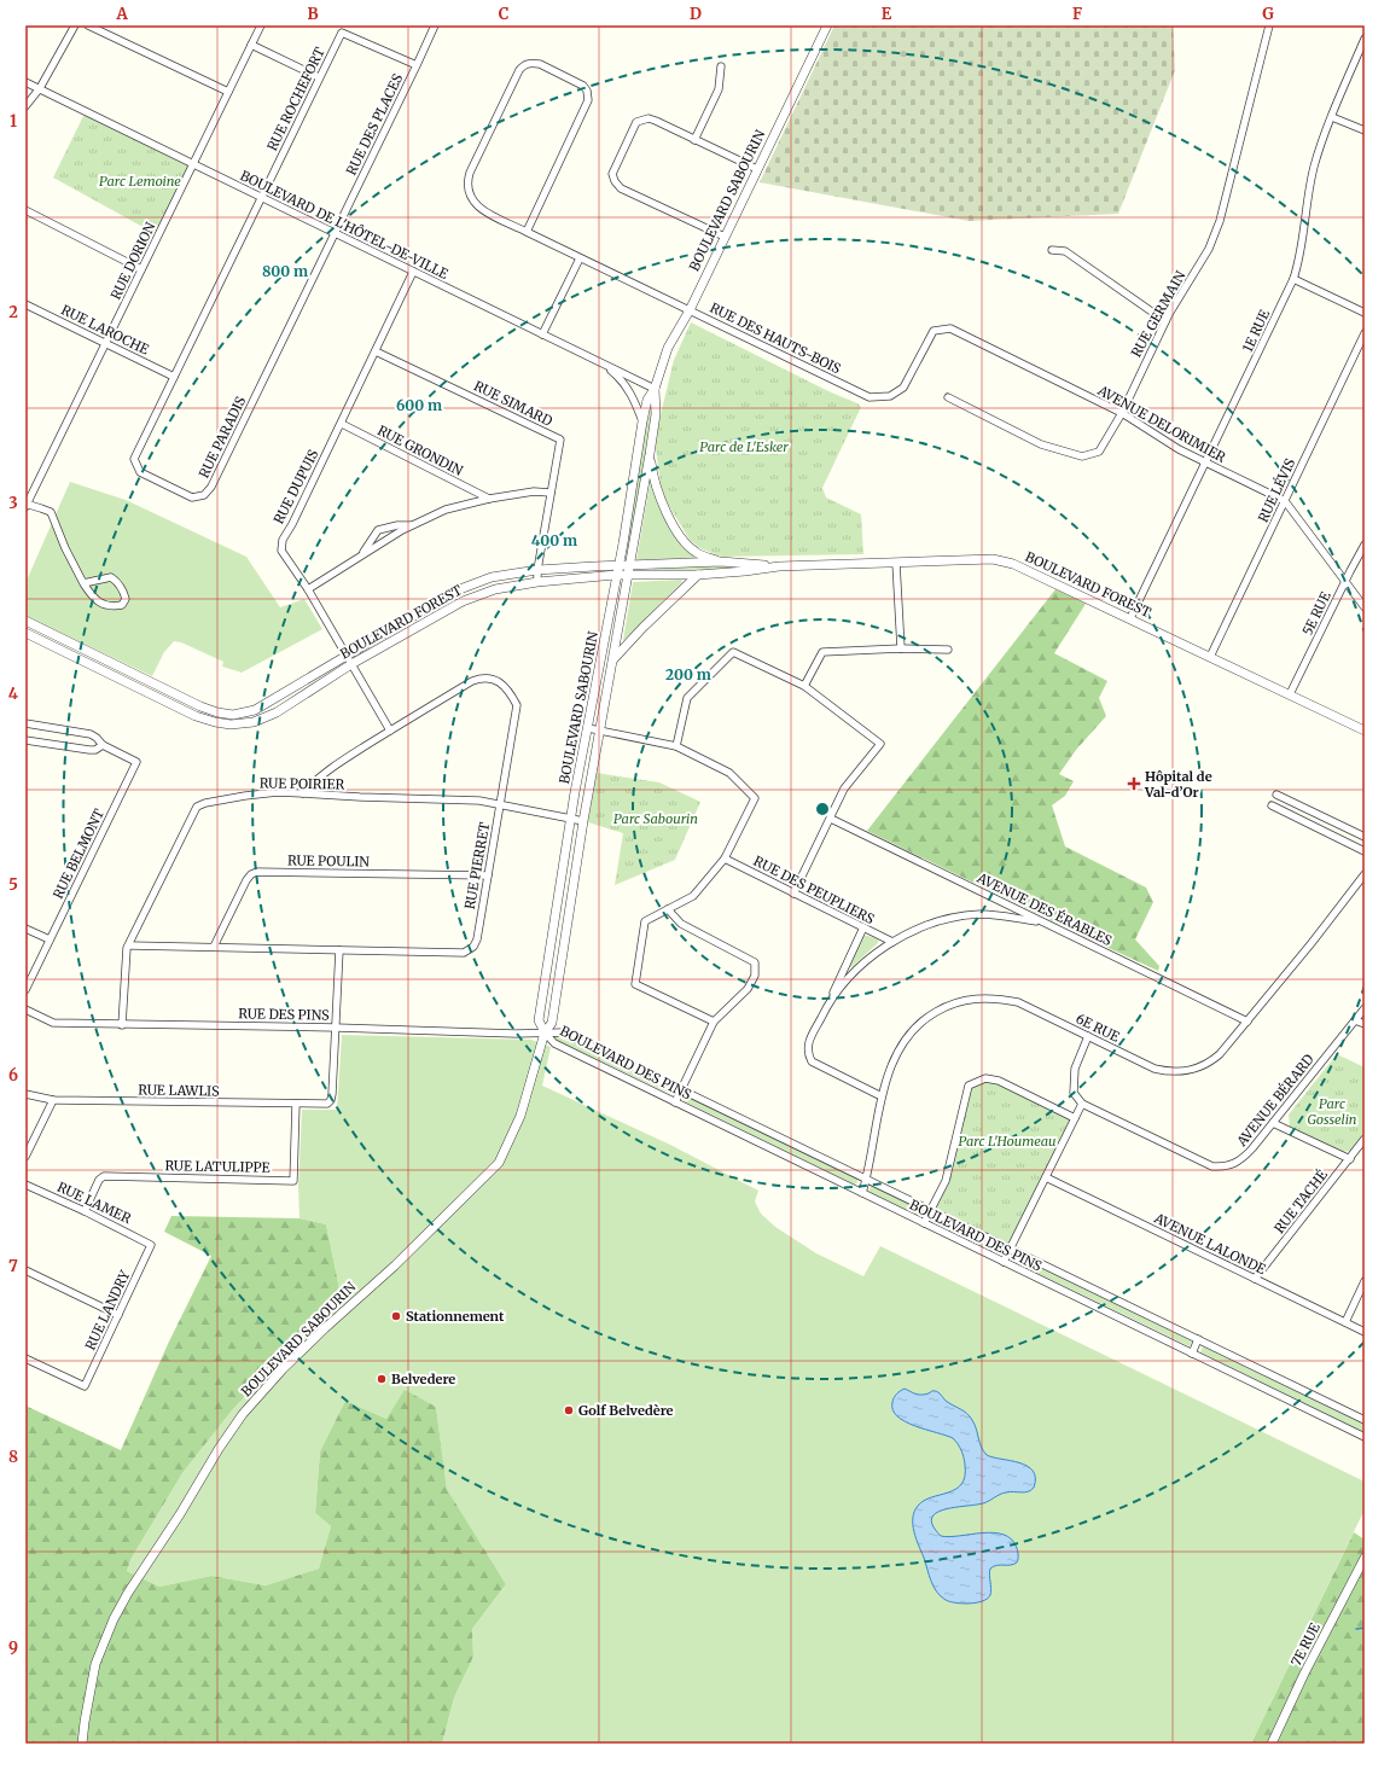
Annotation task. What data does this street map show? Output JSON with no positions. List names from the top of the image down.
{
  "streets": {
    "street": [
      "RUE ROCHEFORT",
      "RUE DES PLACES",
      "BOULEVARD SABOURIN",
      "BOULEVARD DE L'HÔTEL-DE-VILLE",
      "RUE DORION",
      "RUE GERMAIN",
      "RUE LAROCHE",
      "1E RUE",
      "RUE DES HAUTS-BOIS",
      "RUE SIMARD",
      "AVENUE DELORIMIER",
      "RUE PARADIS",
      "RUE GRONDIN",
      "RUE DUPUIS",
      "RUE LÉVIS",
      "BOULEVARD FOREST",
      "5E RUE",
      "RUE POIRIER",
      "RUE BELMONT",
      "RUE POULIN",
      "RUE PIERRET",
      "RUE DES PEUPLIERS",
      "AVENUE DES ÉRABLES",
      "RUE DES PINS",
      "6E RUE",
      "BOULEVARD DES PINS",
      "RUE LAWLIS",
      "AVENUE BÉRARD",
      "RUE LATULIPPE",
      "RUE TACHÉ",
      "RUE LAMER",
      "AVENUE LALONDE",
      "RUE LANDRY",
      "7E RUE"
    ]
  },
  "crossings": [
    ["RUE ROCHEFORT", "RUE DES PLACES"],
    ["RUE ROCHEFORT", "BOULEVARD DE L'HÔTEL-DE-VILLE"],
    ["RUE ROCHEFORT", "RUE PARADIS"],
    ["RUE DES PLACES", "BOULEVARD DE L'HÔTEL-DE-VILLE"],
    ["RUE DES PLACES", "RUE PARADIS"],
    ["BOULEVARD SABOURIN", "BOULEVARD DE L'HÔTEL-DE-VILLE"],
    ["BOULEVARD SABOURIN", "RUE DES HAUTS-BOIS"],
    ["BOULEVARD SABOURIN", "BOULEVARD FOREST"],
    ["BOULEVARD SABOURIN", "RUE POIRIER"],
    ["BOULEVARD SABOURIN", "RUE DES PINS"],
    ["BOULEVARD SABOURIN", "BOULEVARD DES PINS"],
    ["BOULEVARD DE L'HÔTEL-DE-VILLE", "RUE DORION"],
    ["BOULEVARD DE L'HÔTEL-DE-VILLE", "RUE PARADIS"],
    ["BOULEVARD DE L'HÔTEL-DE-VILLE", "RUE DUPUIS"],
    ["RUE DORION", "RUE LAROCHE"],
    ["RUE GERMAIN", "AVENUE DELORIMIER"],
    ["RUE LAROCHE", "RUE PARADIS"],
    ["1E RUE", "AVENUE DELORIMIER"],
    ["1E RUE", "BOULEVARD FOREST"],
    ["RUE DES HAUTS-BOIS", "AVENUE DELORIMIER"],
    ["RUE SIMARD", "RUE DUPUIS"],
    ["RUE SIMARD", "BOULEVARD FOREST"],
    ["AVENUE DELORIMIER", "RUE LÉVIS"],
    ["AVENUE DELORIMIER", "5E RUE"],
    ["RUE GRONDIN", "RUE DUPUIS"],
    ["RUE DUPUIS", "BOULEVARD FOREST"],
    ["RUE DUPUIS", "RUE PIERRET"],
    ["RUE LÉVIS", "BOULEVARD FOREST"],
    ["BOULEVARD FOREST", "5E RUE"],
    ["RUE POIRIER", "RUE PIERRET"],
    ["RUE POIRIER", "RUE DES PINS"],
    ["RUE POULIN", "RUE PIERRET"],
    ["AVENUE DES ÉRABLES", "6E RUE"],
    ["RUE DES PINS", "BOULEVARD DES PINS"],
    ["RUE DES PINS", "RUE LAWLIS"],
    ["6E RUE", "BOULEVARD DES PINS"],
    ["RUE LAWLIS", "RUE LATULIPPE"],
    ["RUE LATULIPPE", "RUE LAMER"],
    ["RUE TACHÉ", "AVENUE LALONDE"],
    ["RUE LAMER", "RUE LANDRY"]
  ],
  "parks": [
    "Parc Lemoine",
    "Parc de L'Esker",
    "Parc Sabourin",
    "Parc Gosselin",
    "Parc L'Houmeau"
  ],
  "places": {
    "health": ["Hôpital de Val-d’Or"],
    "other": ["Stationnement", "Belvedere", "Golf Belvedère"]
  },
  "grid": {
    "columns": [
      "A",
      "B",
      "C",
      "D",
      "E",
      "F",
      "G"
    ],
    "rows": [
      "1",
      "2",
      "3",
      "4",
      "5",
      "6",
      "7",
      "8",
      "9"
    ]
  },
  "rings": [
    "800 m",
    "600 m",
    "400 m",
    "200 m"
  ]
}
